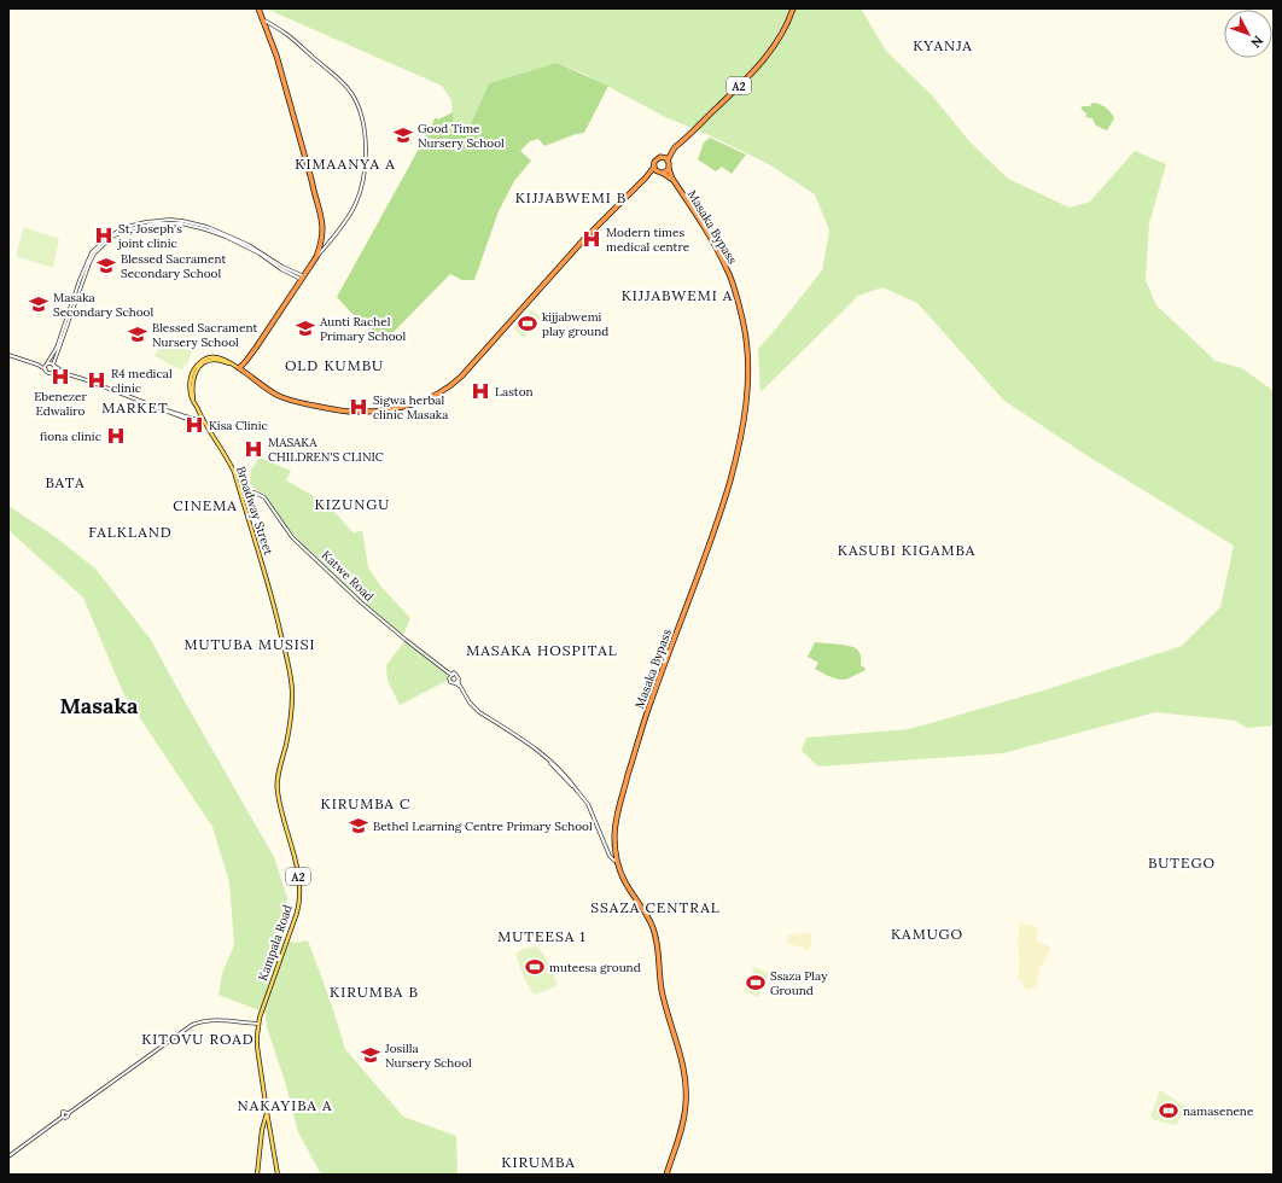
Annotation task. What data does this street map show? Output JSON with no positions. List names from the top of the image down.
{
  "streets": {
    "highway": ["A2", "Masaka Bypass"],
    "main road": ["Broadway Street", "Kampala Road"],
    "street": ["Katwe Road"]
  },
  "crossings": [
    ["A2", "Masaka Bypass"],
    ["A2", "Broadway Street"],
    ["Broadway Street", "Katwe Road"],
    ["Broadway Street", "Kampala Road"]
  ],
  "districts": [
    "KYANJA",
    "KIMAANYA A",
    "KIJJABWEMI B",
    "KIJJABWEMI A",
    "OLD KUMBU",
    "MARKET",
    "BATA",
    "KIZUNGU",
    "CINEMA",
    "FALKLAND",
    "KASUBI KIGAMBA",
    "MUTUBA MUSISI",
    "MASAKA HOSPITAL",
    "Masaka",
    "KIRUMBA C",
    "BUTEGO",
    "SSAZA CENTRAL",
    "KAMUGO",
    "MUTEESA 1",
    "KIRUMBA B",
    "KITOVU ROAD",
    "NAKAYIBA A",
    "KIRUMBA"
  ],
  "places": {
    "school or university": [
      "Good Time Nursery School",
      "Blessed Sacrament Secondary School",
      "Masaka Secondary School",
      "Aunti Rachel Primary School",
      "Blessed Sacrament Nursery School",
      "Bethel Learning Centre Primary School",
      "Josilla Nursery School"
    ],
    "hospital": [
      "St, Joseph's joint clinic",
      "Modern times medical centre",
      "Ebenezer Edwaliro",
      "R4 medical clinic",
      "Laston",
      "Sigwa herbal clinic Masaka",
      "Kisa Clinic",
      "fiona clinic",
      "MASAKA CHILDREN'S CLINIC"
    ],
    "sports": [
      "kijjabwemi play ground",
      "muteesa ground",
      "Ssaza Play Ground",
      "namasenene"
    ]
  },
  "north": "bottom right"
}
